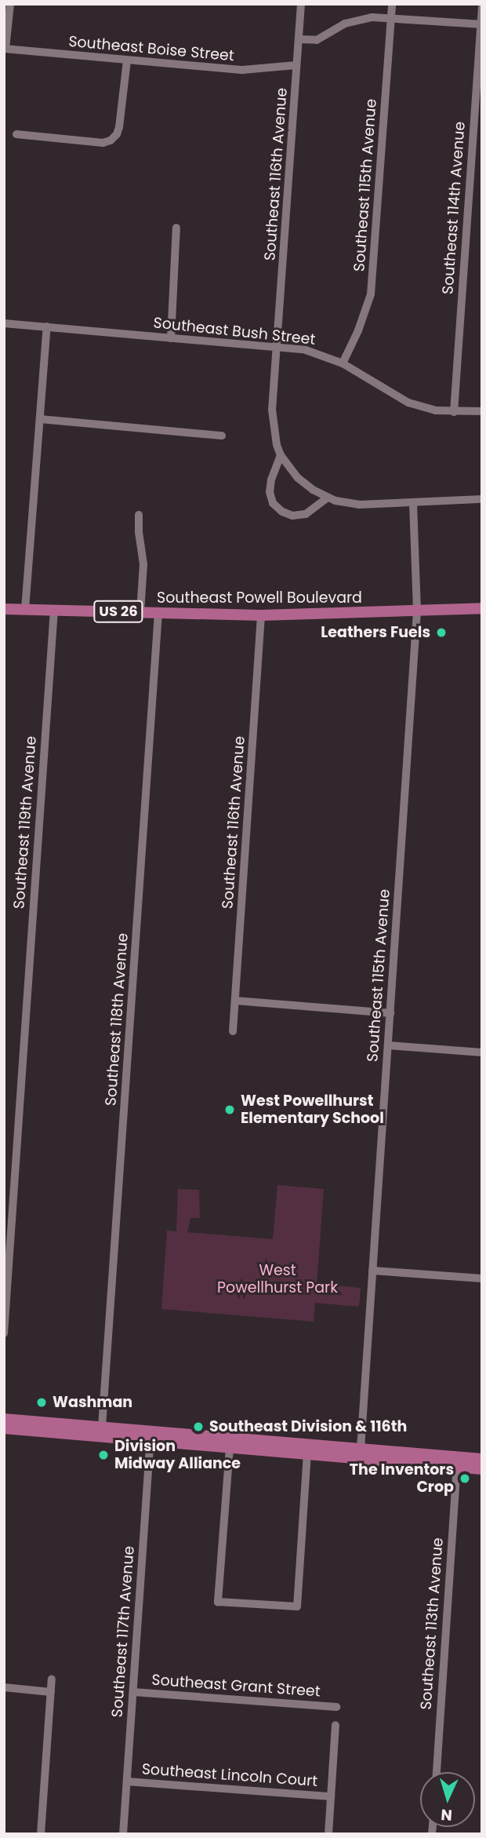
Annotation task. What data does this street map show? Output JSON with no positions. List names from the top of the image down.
{
  "streets": {
    "main road": ["Southeast Powell Boulevard", "US 26"],
    "street": [
      "Southeast Boise Street",
      "Southeast 116th Avenue",
      "Southeast 115th Avenue",
      "Southeast 114th Avenue",
      "Southeast Bush Street",
      "Southeast 119th Avenue",
      "Southeast 118th Avenue",
      "Southeast 113th Avenue",
      "Southeast 117th Avenue",
      "Southeast Grant Street",
      "Southeast Lincoln Court"
    ]
  },
  "crossings": [
    ["Southeast Boise Street", "Southeast 116th Avenue"],
    ["Southeast 116th Avenue", "Southeast Bush Street"],
    ["Southeast 116th Avenue", "Southeast Powell Boulevard"],
    ["Southeast 115th Avenue", "Southeast Bush Street"],
    ["Southeast 115th Avenue", "Southeast Powell Boulevard"],
    ["Southeast 114th Avenue", "Southeast Bush Street"],
    ["Southeast Powell Boulevard", "Southeast 119th Avenue"],
    ["Southeast Powell Boulevard", "Southeast 118th Avenue"],
    ["Southeast 117th Avenue", "Southeast Grant Street"],
    ["Southeast 117th Avenue", "Southeast Lincoln Court"]
  ],
  "parks": ["West Powellhurst Park"],
  "places": [
    "Leathers Fuels",
    "West Powellhurst Elementary School",
    "Washman",
    "Southeast Division & 116th",
    "Division Midway Alliance",
    "The Inventors Crop"
  ],
  "north": "bottom"
}
